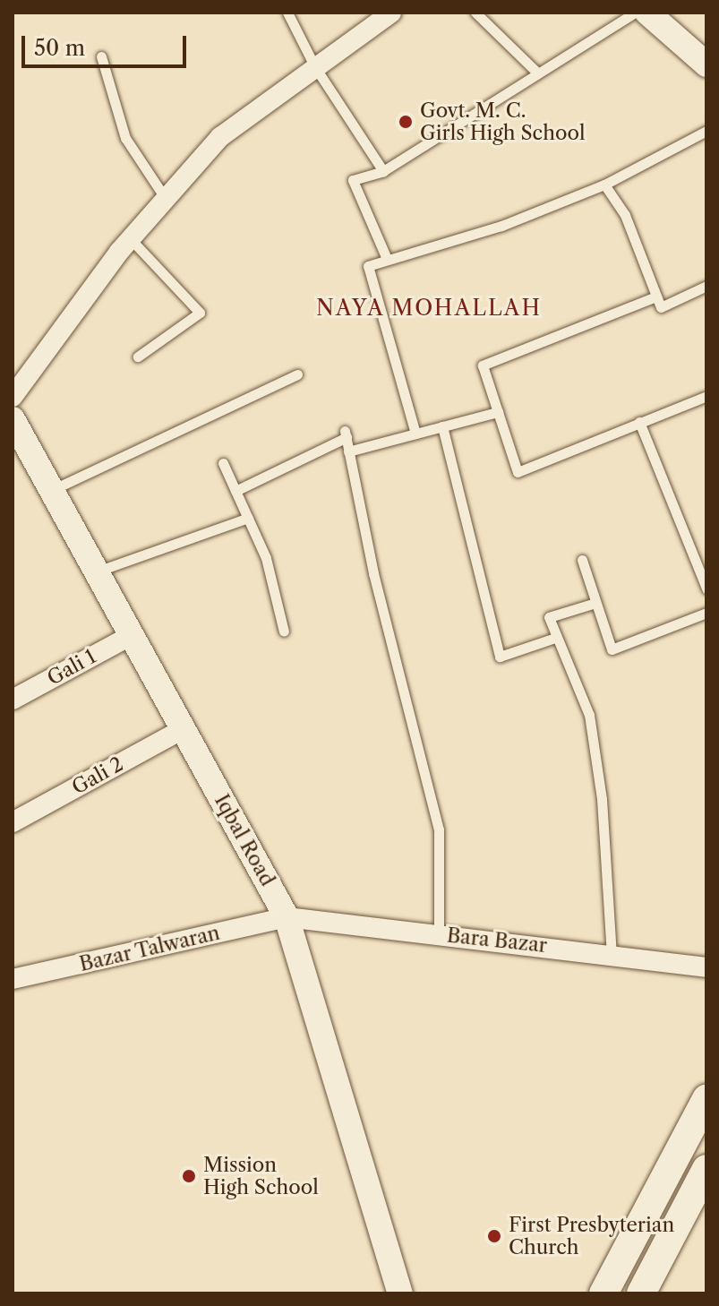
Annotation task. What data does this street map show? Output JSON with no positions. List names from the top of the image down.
{
  "streets": {
    "street": [
      "Gali 1",
      "Gali 2",
      "Iqbal Road",
      "Bara Bazar",
      "Bazar Talwaran"
    ]
  },
  "crossings": [
    ["Gali 1", "Iqbal Road"],
    ["Gali 2", "Iqbal Road"],
    ["Iqbal Road", "Bara Bazar"],
    ["Iqbal Road", "Bazar Talwaran"],
    ["Bara Bazar", "Bazar Talwaran"]
  ],
  "districts": ["NAYA MOHALLAH"],
  "places": ["Govt. M. C. Girls High School", "Mission High School", "First Presbyterian Church"],
  "scale_bar": "50 m"
}
